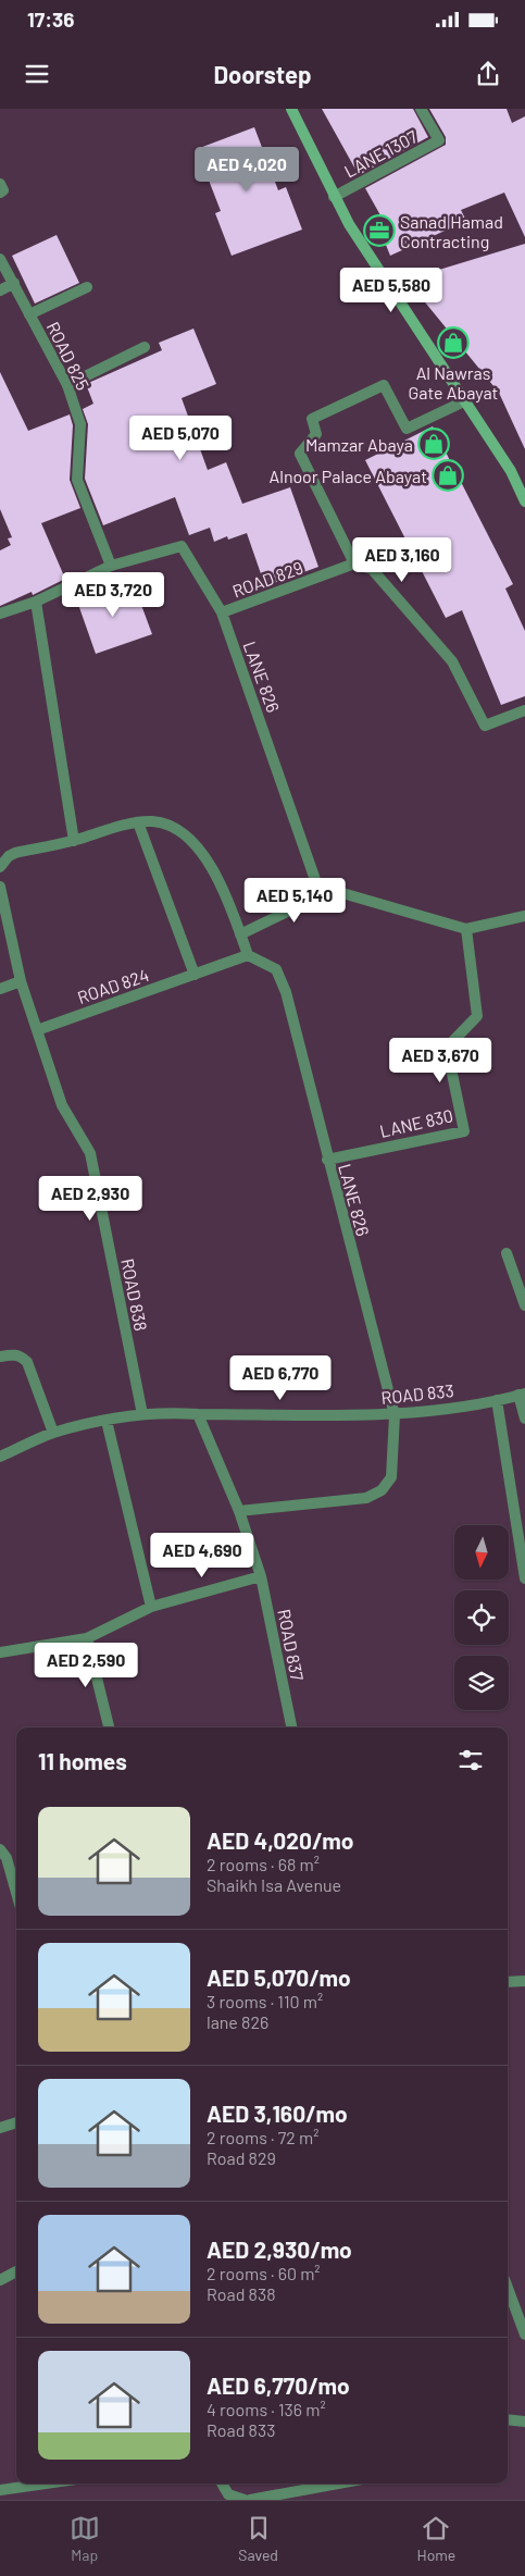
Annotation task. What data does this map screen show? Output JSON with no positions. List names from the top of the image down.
{
  "streets": {
    "street": [
      "LANE 1307",
      "ROAD 825",
      "ROAD 829",
      "LANE 826",
      "ROAD 824",
      "LANE 830",
      "ROAD 838",
      "ROAD 833",
      "ROAD 837"
    ]
  },
  "crossings": [
    ["ROAD 825", "LANE 826"],
    ["ROAD 829", "LANE 826"],
    ["LANE 826", "ROAD 824"],
    ["LANE 826", "LANE 830"],
    ["LANE 826", "ROAD 833"],
    ["LANE 826", "ROAD 837"],
    ["ROAD 824", "ROAD 838"],
    ["ROAD 838", "ROAD 833"],
    ["ROAD 833", "ROAD 837"]
  ],
  "places": {
    "office": ["Sanad Hamad Contracting"],
    "shop": ["Al Nawras Gate Abayat", "Mamzar Abaya", "Alnoor Palace Abayat"]
  },
  "north": "bottom",
  "page": {
    "status": "17:36",
    "header": "Doorstep",
    "price": [
      "AED 4,020",
      "AED 5,580",
      "AED 5,070",
      "AED 3,160",
      "AED 3,720",
      "AED 5,140",
      "AED 3,670",
      "AED 2,930",
      "AED 6,770",
      "AED 4,690",
      "AED 2,590"
    ],
    "heading": "11 homes",
    "list": [
      {
        "name": "AED 4,020/mo",
        "note": "2 rooms · 68 m² · Shaikh Isa Avenue"
      },
      {
        "name": "AED 5,070/mo",
        "note": "3 rooms · 110 m² · lane 826"
      },
      {
        "name": "AED 3,160/mo",
        "note": "2 rooms · 72 m² · Road 829"
      },
      {
        "name": "AED 2,930/mo",
        "note": "2 rooms · 60 m² · Road 838"
      },
      {
        "name": "AED 6,770/mo",
        "note": "4 rooms · 136 m² · Road 833"
      }
    ],
    "tabs": ["Map", "Saved", "Home"]
  }
}
